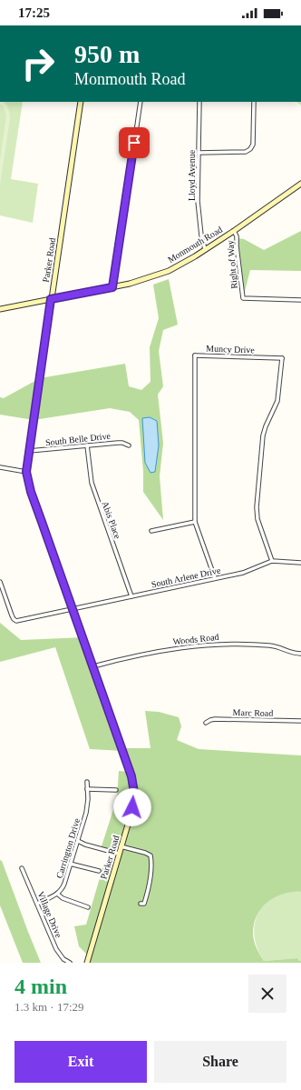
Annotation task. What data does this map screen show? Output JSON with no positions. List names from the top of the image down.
{
  "streets": {
    "street": [
      "Lloyd Avenue",
      "Monmouth Road",
      "Parker Road",
      "Right of Way",
      "Muncy Drive",
      "South Belle Drive",
      "Abis Place",
      "South Arlene Drive",
      "Woods Road",
      "Marc Road",
      "Carrington Drive",
      "Village Drive"
    ]
  },
  "crossings": [
    ["Lloyd Avenue", "Monmouth Road"],
    ["Monmouth Road", "Parker Road"],
    ["Monmouth Road", "Right of Way"],
    ["Parker Road", "South Belle Drive"],
    ["Parker Road", "South Arlene Drive"],
    ["Parker Road", "Woods Road"],
    ["Muncy Drive", "South Arlene Drive"],
    ["South Belle Drive", "Abis Place"],
    ["Abis Place", "South Arlene Drive"]
  ],
  "page": {
    "status": "17:25",
    "turn": ["950 m", "Monmouth Road"],
    "heading": ["4 min", "1.3 km · 17:29"],
    "buttons": ["Exit", "Share"]
  }
}
